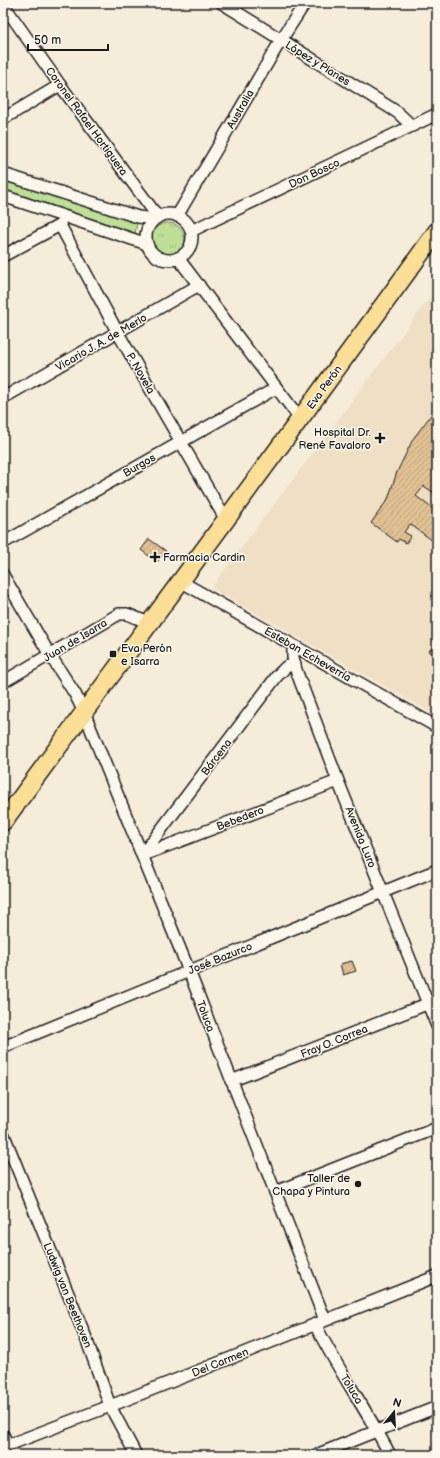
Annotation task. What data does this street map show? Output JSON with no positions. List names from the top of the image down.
{
  "streets": {
    "main road": ["Eva Perón"],
    "street": [
      "López y Planes",
      "Australia",
      "Coronel Rafael Hortiguera",
      "Don Bosco",
      "Vicario J. A. de Merlo",
      "P. Novela",
      "Burgos",
      "Juan de Isarra",
      "Esteban Echeverría",
      "Bárcena",
      "Bebedero",
      "Avenida Luro",
      "José Bazurco",
      "Toluca",
      "Fray O. Correa",
      "Ludwig van Beethoven",
      "Del Carmen"
    ]
  },
  "crossings": [
    ["López y Planes", "Australia"],
    ["López y Planes", "Don Bosco"],
    ["Australia", "Coronel Rafael Hortiguera"],
    ["Australia", "Don Bosco"],
    ["Coronel Rafael Hortiguera", "Don Bosco"],
    ["Vicario J. A. de Merlo", "P. Novela"],
    ["P. Novela", "Eva Perón"],
    ["P. Novela", "Burgos"],
    ["Eva Perón", "Juan de Isarra"],
    ["Eva Perón", "Esteban Echeverría"],
    ["Eva Perón", "Toluca"],
    ["Juan de Isarra", "Toluca"],
    ["Esteban Echeverría", "Avenida Luro"],
    ["Bárcena", "Bebedero"],
    ["Bárcena", "Avenida Luro"],
    ["Bárcena", "Toluca"],
    ["Bebedero", "Avenida Luro"],
    ["Bebedero", "Toluca"],
    ["Avenida Luro", "José Bazurco"],
    ["Avenida Luro", "Fray O. Correa"],
    ["José Bazurco", "Toluca"],
    ["Toluca", "Fray O. Correa"],
    ["Toluca", "Del Carmen"],
    ["Ludwig van Beethoven", "Del Carmen"]
  ],
  "places": {
    "health": ["Hospital Dr. René Favaloro", "Farmacia Cardin"],
    "transit": ["Eva Perón e Isarra"],
    "other": ["Taller de Chapa y Pintura"]
  },
  "scale_bar": "50 m",
  "north": "top"
}
